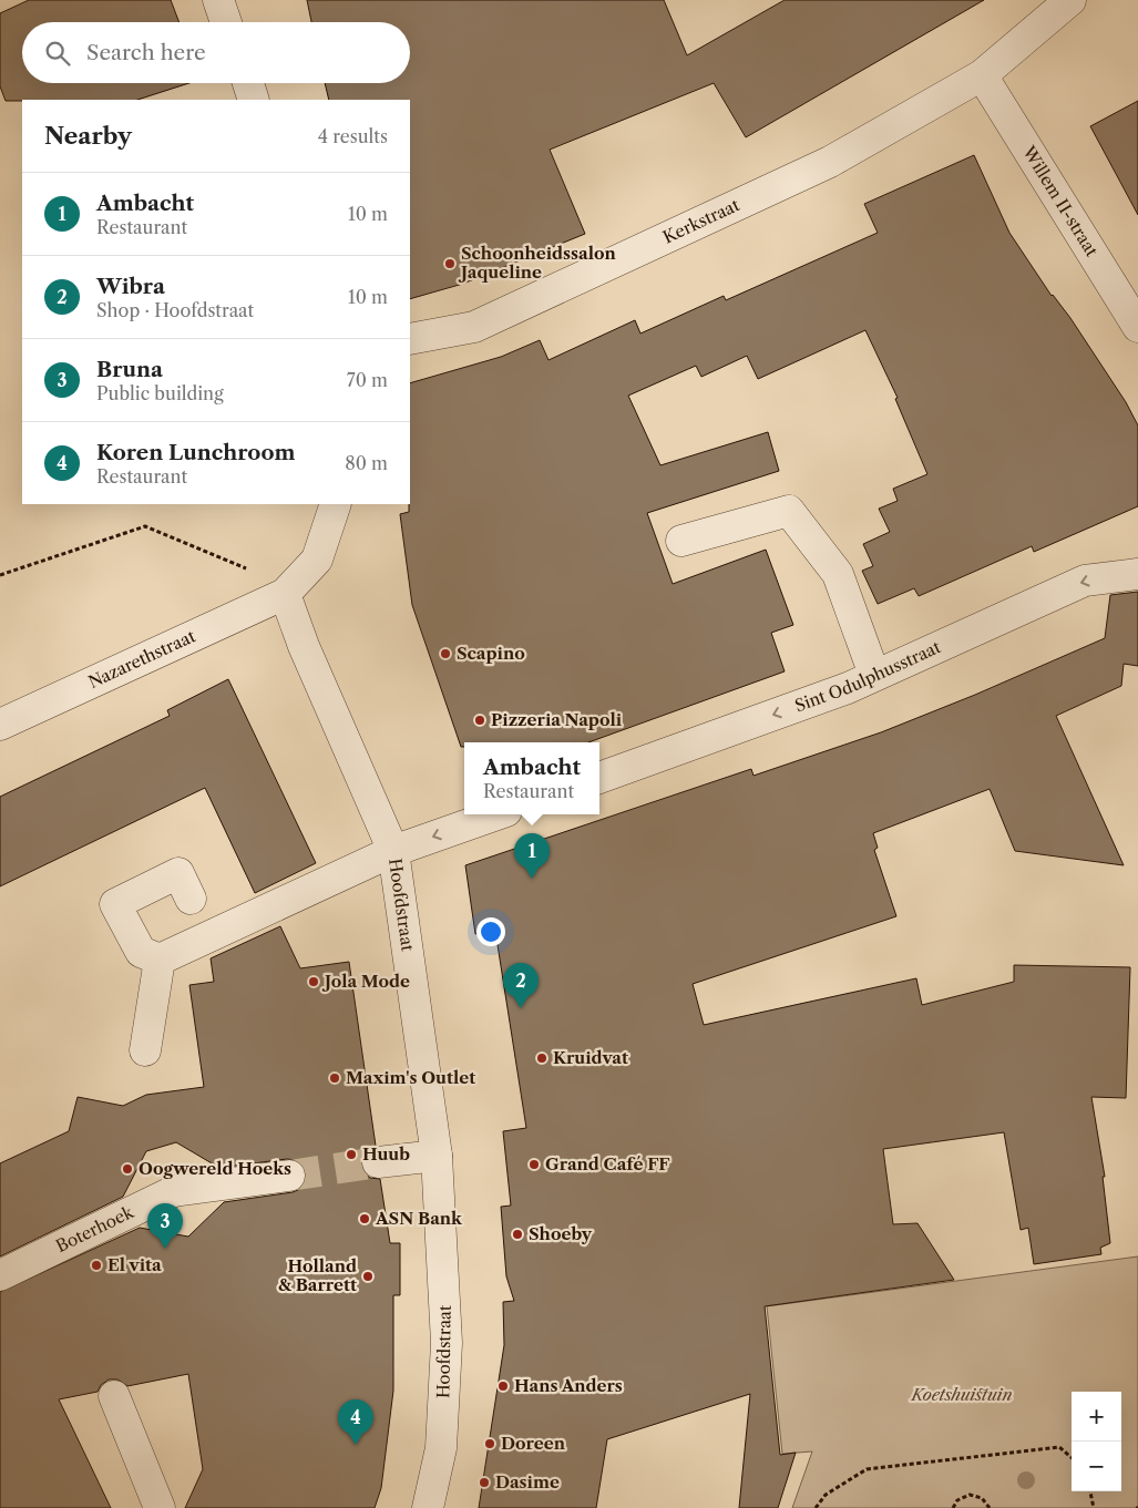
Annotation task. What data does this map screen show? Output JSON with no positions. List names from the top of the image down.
{
  "streets": {
    "street": [
      "Willem II-straat",
      "Kerkstraat",
      "Nazarethstraat",
      "Sint Odulphusstraat",
      "Hoofdstraat",
      "Boterhoek"
    ]
  },
  "crossings": [
    ["Willem II-straat", "Kerkstraat"],
    ["Nazarethstraat", "Hoofdstraat"]
  ],
  "one_way": ["Sint Odulphusstraat"],
  "parks": ["Koetshuistuin"],
  "places": [
    "Schoonheidssalon Jaqueline",
    "Scapino",
    "Pizzeria Napoli",
    "Jola Mode",
    "Kruidvat",
    "Maxim's Outlet",
    "Huub",
    "Grand Café FF",
    "Oogwereld Hoeks",
    "ASN Bank",
    "Shoeby",
    "El vita",
    "Holland & Barrett",
    "Hans Anders",
    "Doreen",
    "Dasime"
  ],
  "page": {
    "search": "Search here",
    "heading": ["Nearby", "4 results"],
    "list": [
      {
        "mark": "1",
        "name": "Ambacht",
        "note": "Restaurant",
        "value": "10 m"
      },
      {
        "mark": "2",
        "name": "Wibra",
        "note": "Shop · Hoofdstraat",
        "value": "10 m"
      },
      {
        "mark": "3",
        "name": "Bruna",
        "note": "Public building",
        "value": "70 m"
      },
      {
        "mark": "4",
        "name": "Koren Lunchroom",
        "note": "Restaurant",
        "value": "80 m"
      }
    ],
    "popup": ["Ambacht", "Restaurant"],
    "pins": [
      "1",
      "2",
      "3",
      "4"
    ],
    "map_buttons": ["+", "−"]
  }
}
